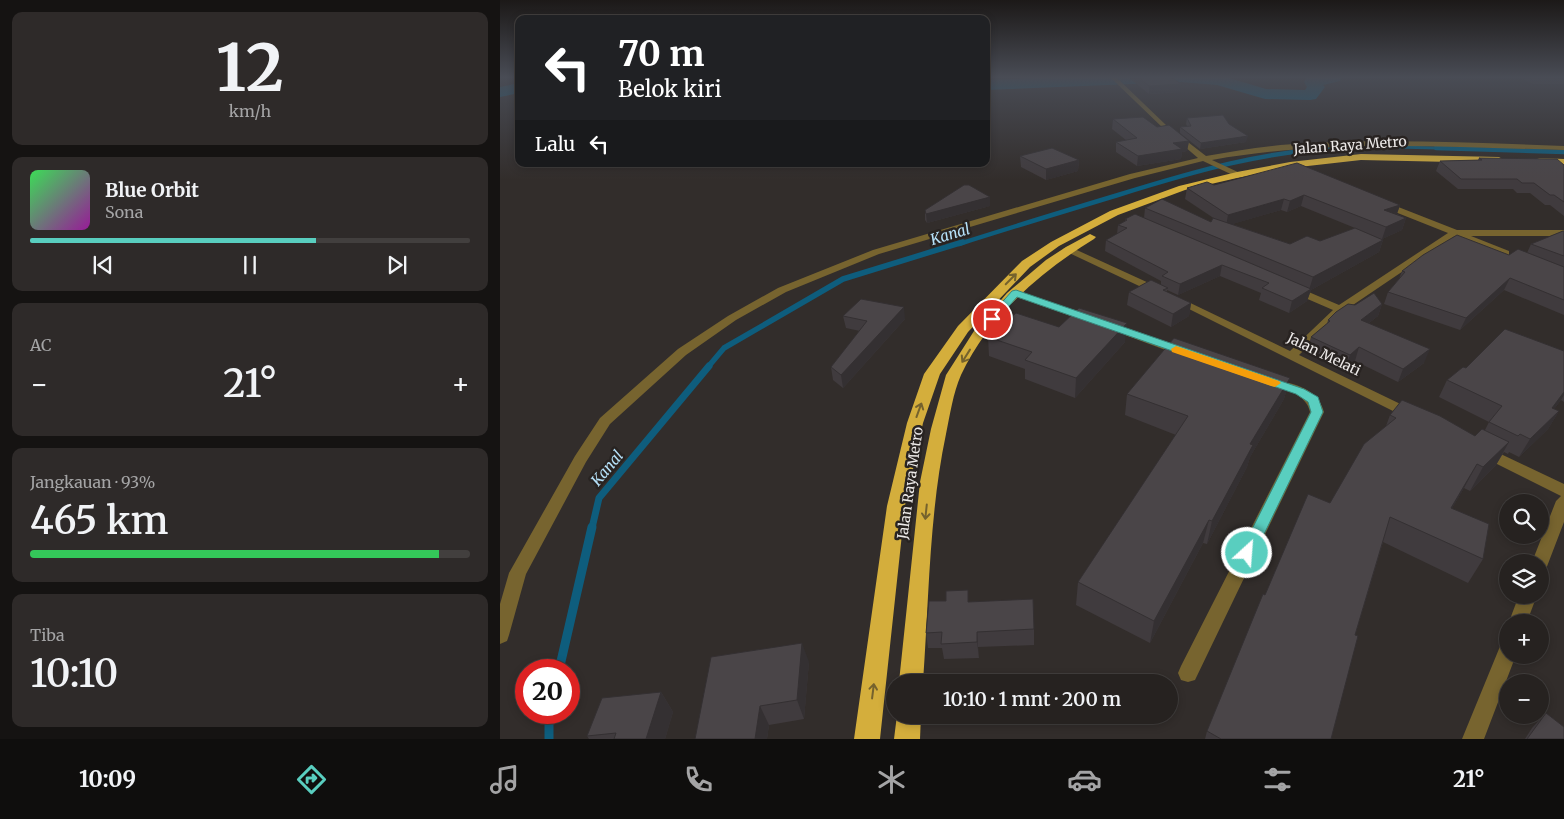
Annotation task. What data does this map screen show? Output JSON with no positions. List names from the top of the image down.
{
  "streets": {
    "highway": ["Jalan Raya Metro"],
    "street": ["Jalan Melati"]
  },
  "crossings": [
    ["Jalan Raya Metro", "Jalan Melati"]
  ],
  "water": ["Kanal"],
  "page": {
    "tile": [
      ["12", "km/h"],
      "AC",
      ["Jangkauan · 93%", "465 km"],
      ["Tiba", "10:10"]
    ],
    "turn": ["70 m", "Belok kiri"],
    "then": "Lalu",
    "song": ["Blue Orbit", "Sona"],
    "heat": ["−", "21°", "+"],
    "map_buttons": ["+", "−"],
    "limit": "20",
    "trip": "10:10 · 1 mnt · 200 m",
    "tabs": ["10:09", "21°"]
  }
}
